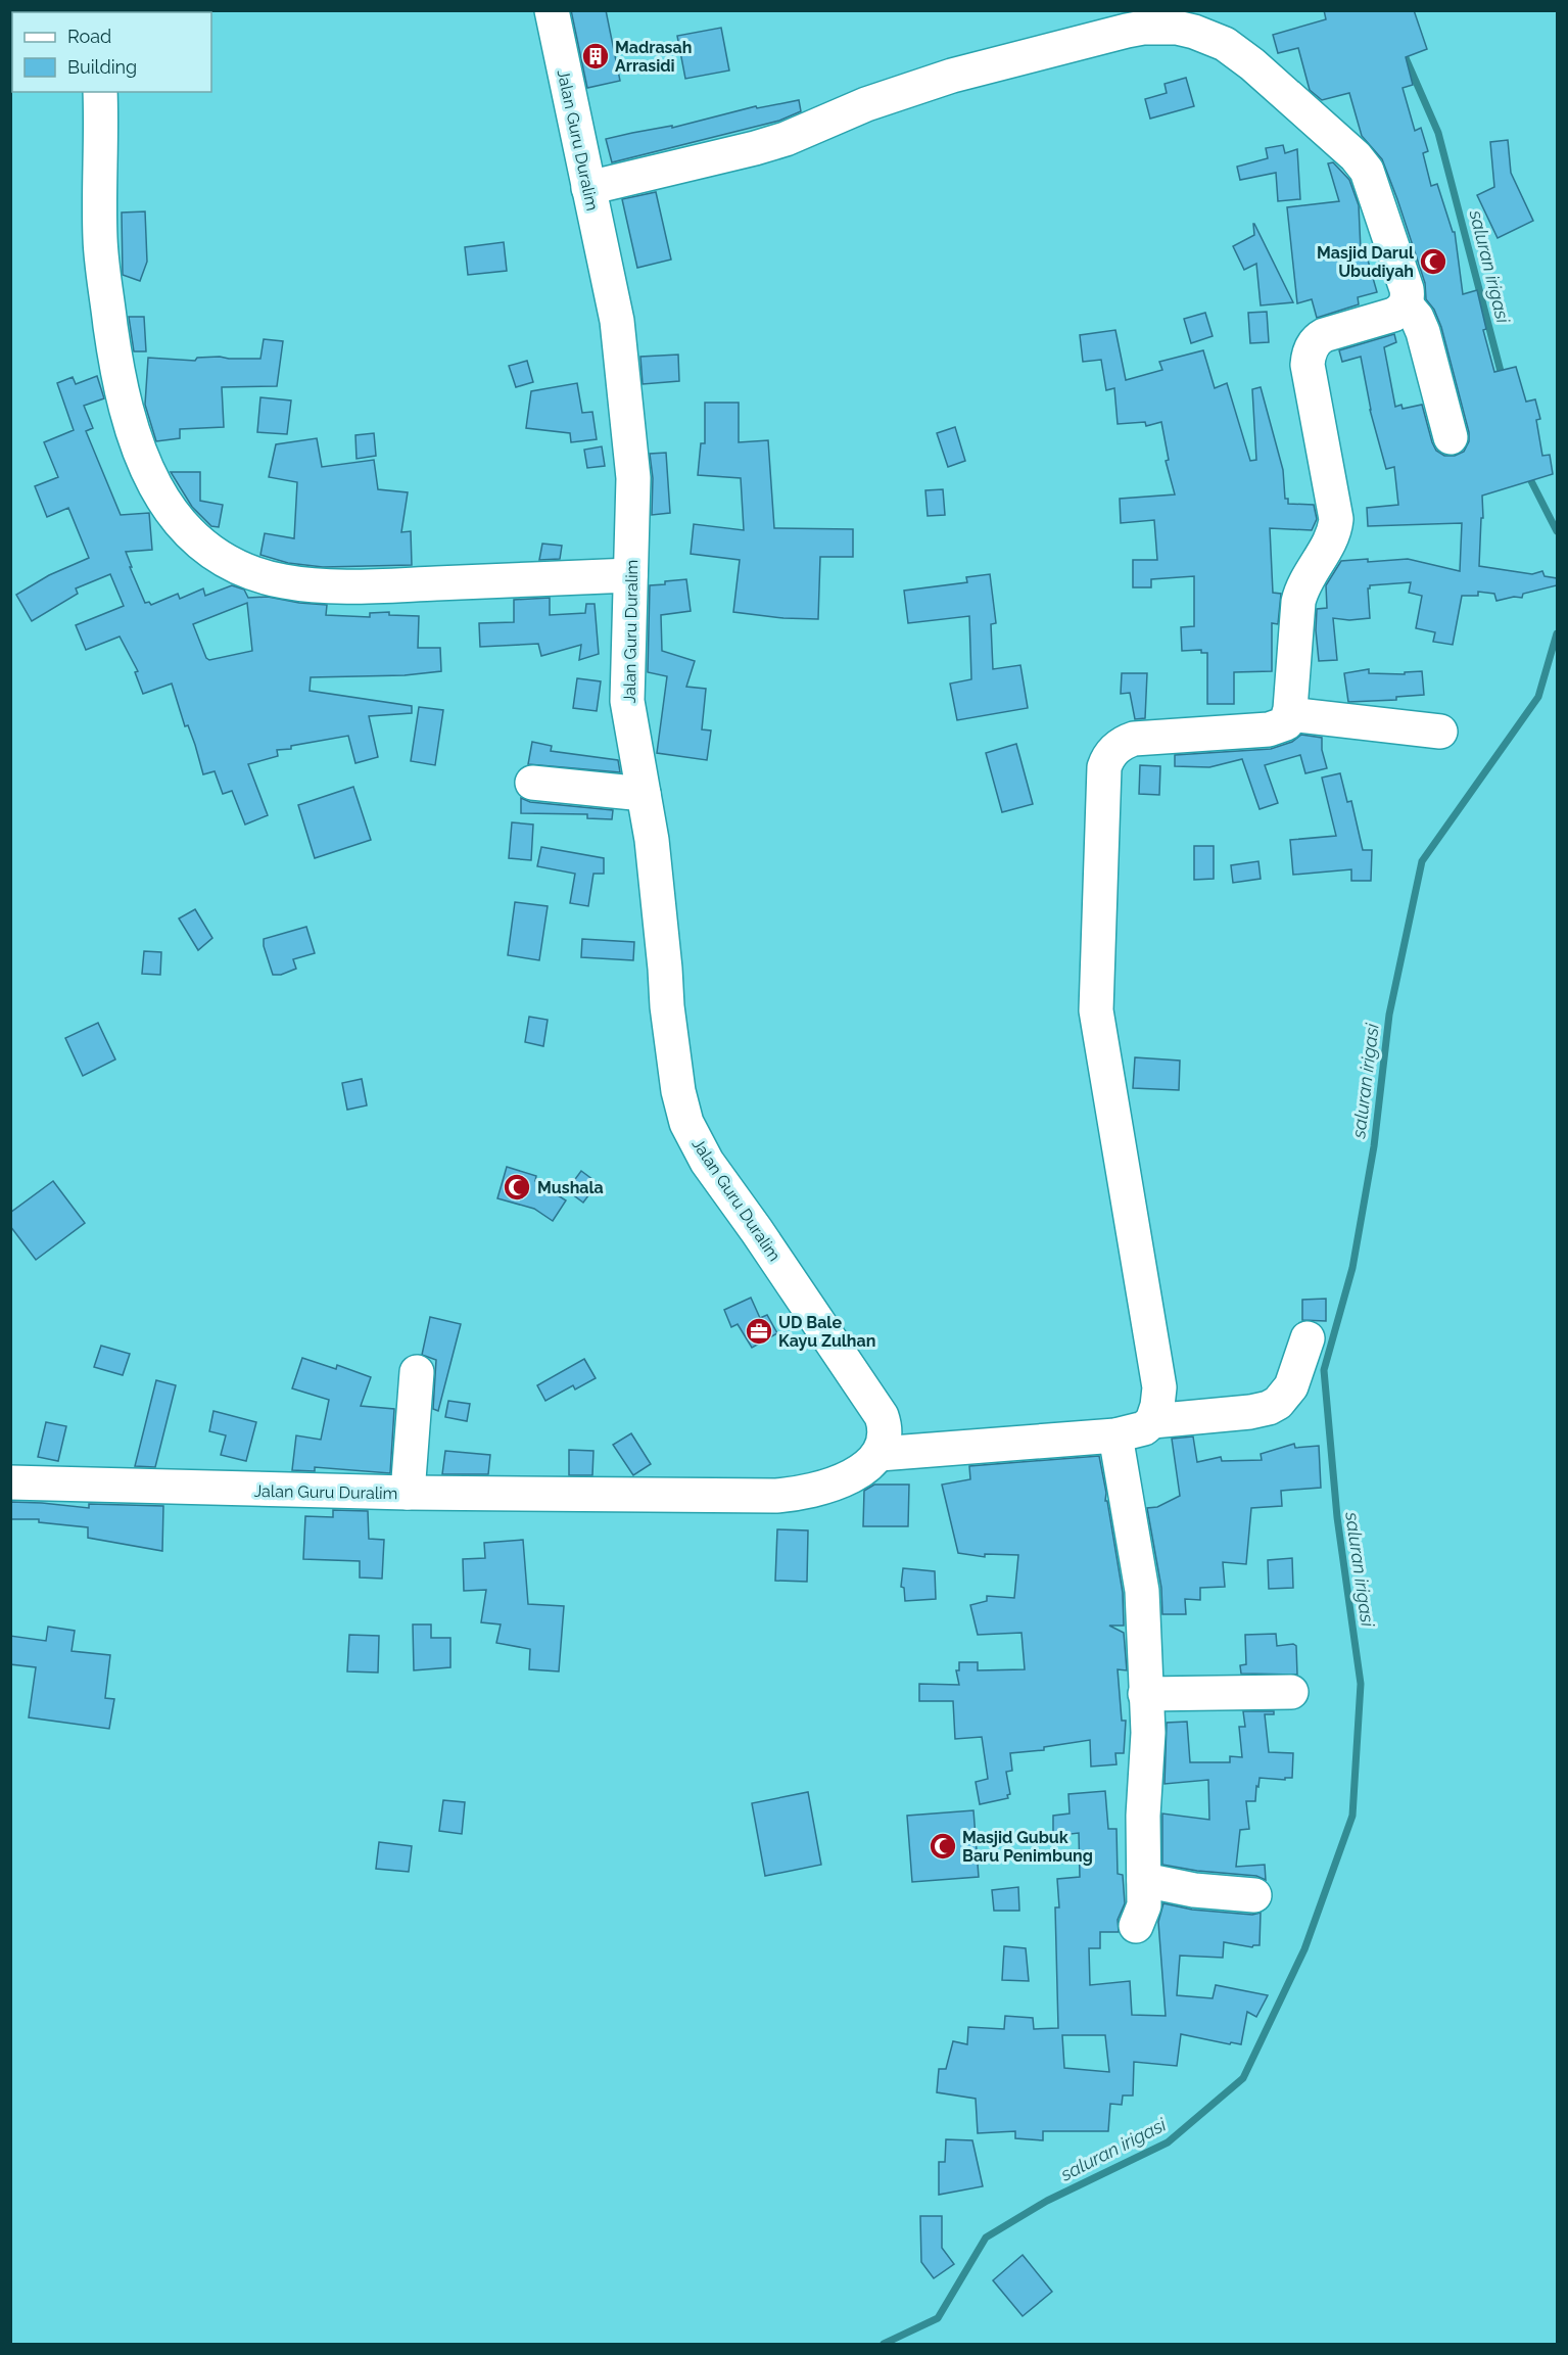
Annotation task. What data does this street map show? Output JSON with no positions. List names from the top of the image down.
{
  "streets": {
    "street": ["Jalan Guru Duralim"]
  },
  "water": ["saluran irigasi"],
  "places": {
    "building": ["Madrasah Arrasidi"],
    "mosque": ["Masjid Darul Ubudiyah", "Mushala", "Masjid Gubuk Baru Penimbung"],
    "office": ["UD Bale Kayu Zulhan"]
  },
  "legend": ["Road", "Building"]
}
